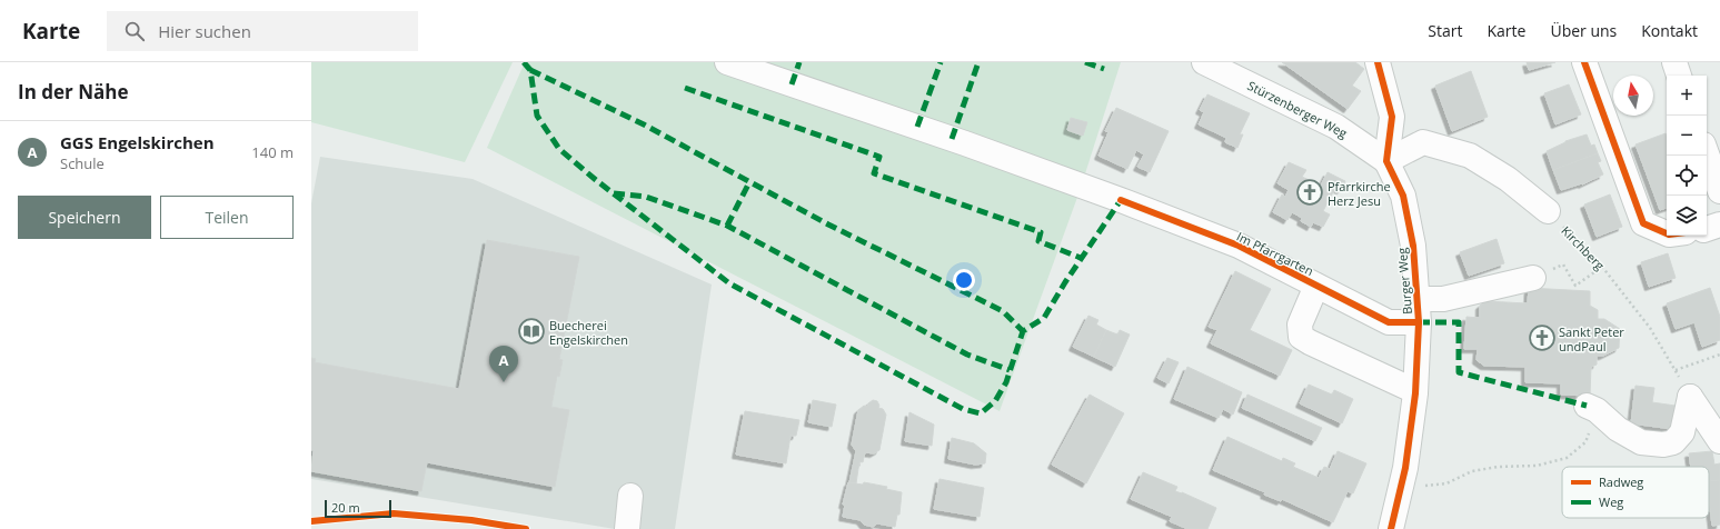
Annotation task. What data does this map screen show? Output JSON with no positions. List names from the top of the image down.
{
  "streets": {
    "street": ["Stürzenberger Weg", "Im Pfarrgarten", "Burger Weg"],
    "path": ["Kirchberg"]
  },
  "crossings": [
    ["Stürzenberger Weg", "Burger Weg"],
    ["Im Pfarrgarten", "Burger Weg"]
  ],
  "places": {
    "church": ["Pfarrkirche Herz Jesu", "Sankt Peter undPaul"],
    "library": ["Buecherei Engelskirchen"]
  },
  "legend": ["Radweg", "Weg"],
  "scale_bar": "20 m",
  "north": "top",
  "page": {
    "header": "Karte",
    "search": "Hier suchen",
    "nav": [
      "Start",
      "Karte",
      "Über uns",
      "Kontakt"
    ],
    "heading": "In der Nähe",
    "map_buttons": ["+", "−"],
    "list": [
      {
        "mark": "A",
        "name": "GGS Engelskirchen",
        "note": "Schule",
        "value": "140 m"
      }
    ],
    "buttons": ["Speichern", "Teilen"],
    "pins": "A",
    "scale": "20 m"
  }
}
